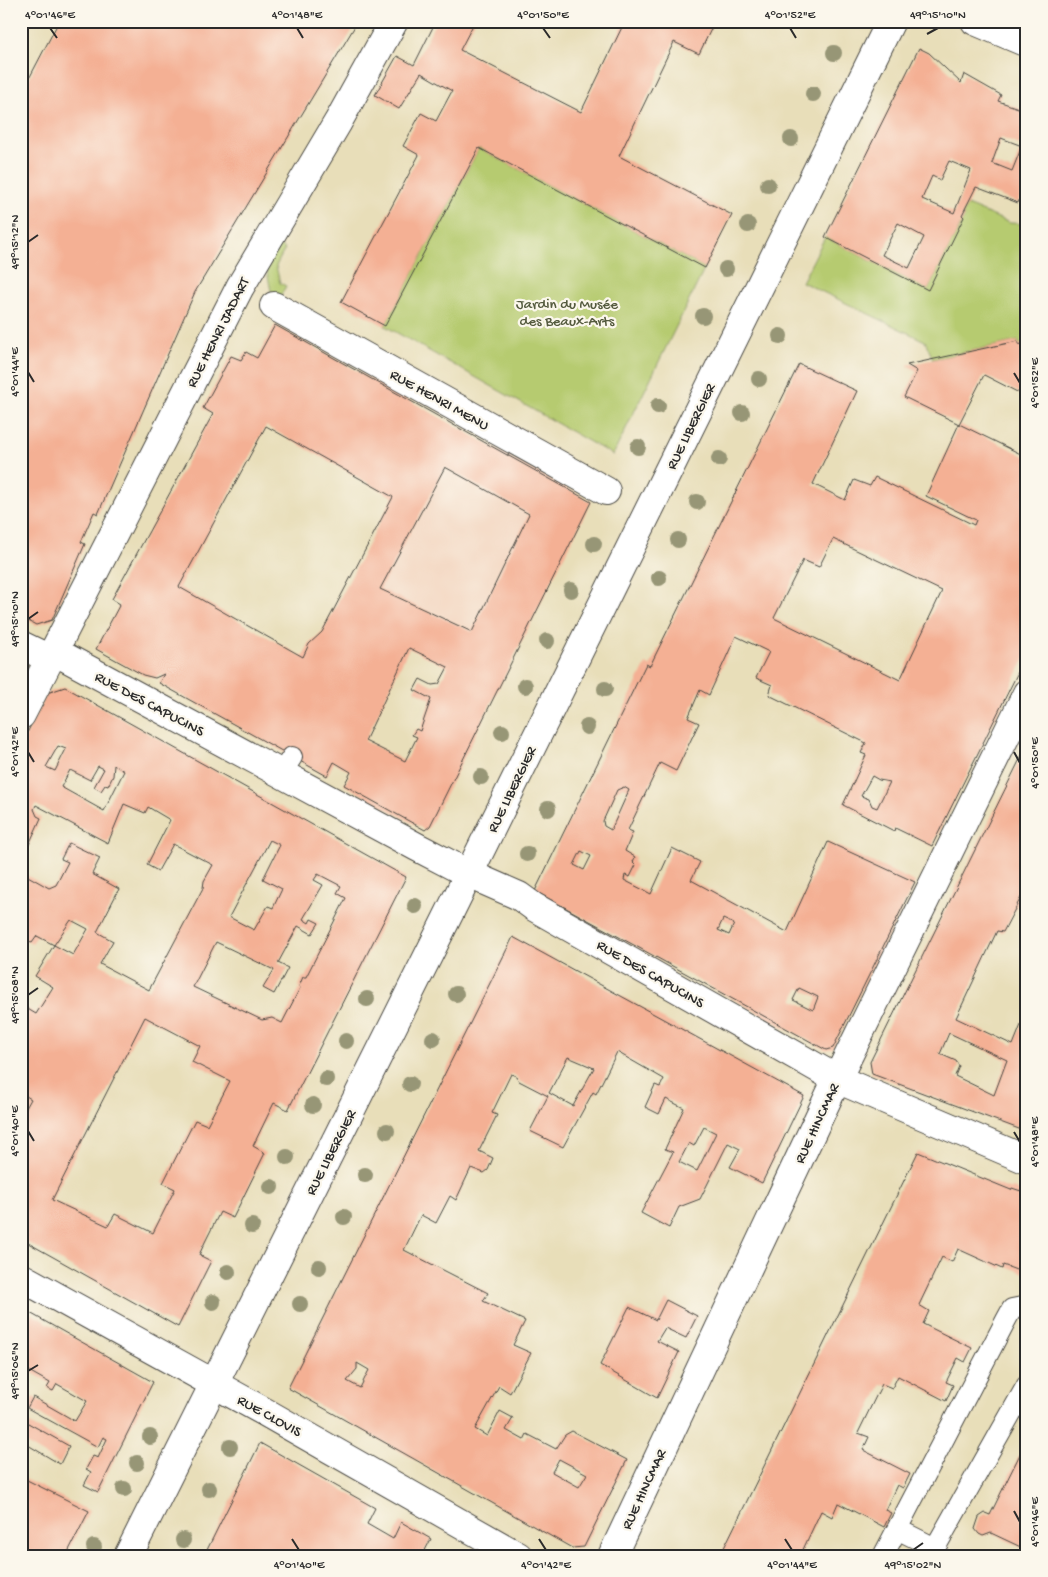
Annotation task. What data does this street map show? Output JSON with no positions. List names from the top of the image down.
{
  "streets": {
    "street": [
      "RUE HENRI JADART",
      "RUE HENRI MENU",
      "RUE LIBERGIER",
      "RUE DES CAPUCINS",
      "RUE HINCMAR",
      "RUE CLOVIS"
    ]
  },
  "crossings": [
    ["RUE HENRI JADART", "RUE DES CAPUCINS"],
    ["RUE LIBERGIER", "RUE DES CAPUCINS"],
    ["RUE LIBERGIER", "RUE CLOVIS"],
    ["RUE DES CAPUCINS", "RUE HINCMAR"]
  ],
  "parks": ["Jardin du Musée des Beaux-Arts"],
  "coordinates": [
    "4°01'46\"E",
    "4°01'48\"E",
    "4°01'50\"E",
    "4°01'52\"E",
    "49°15'10\"N",
    "49°15'12\"N",
    "4°01'44\"E",
    "4°01'42\"E",
    "49°15'08\"N",
    "4°01'40\"E",
    "49°15'06\"N",
    "49°15'02\"N"
  ]
}
